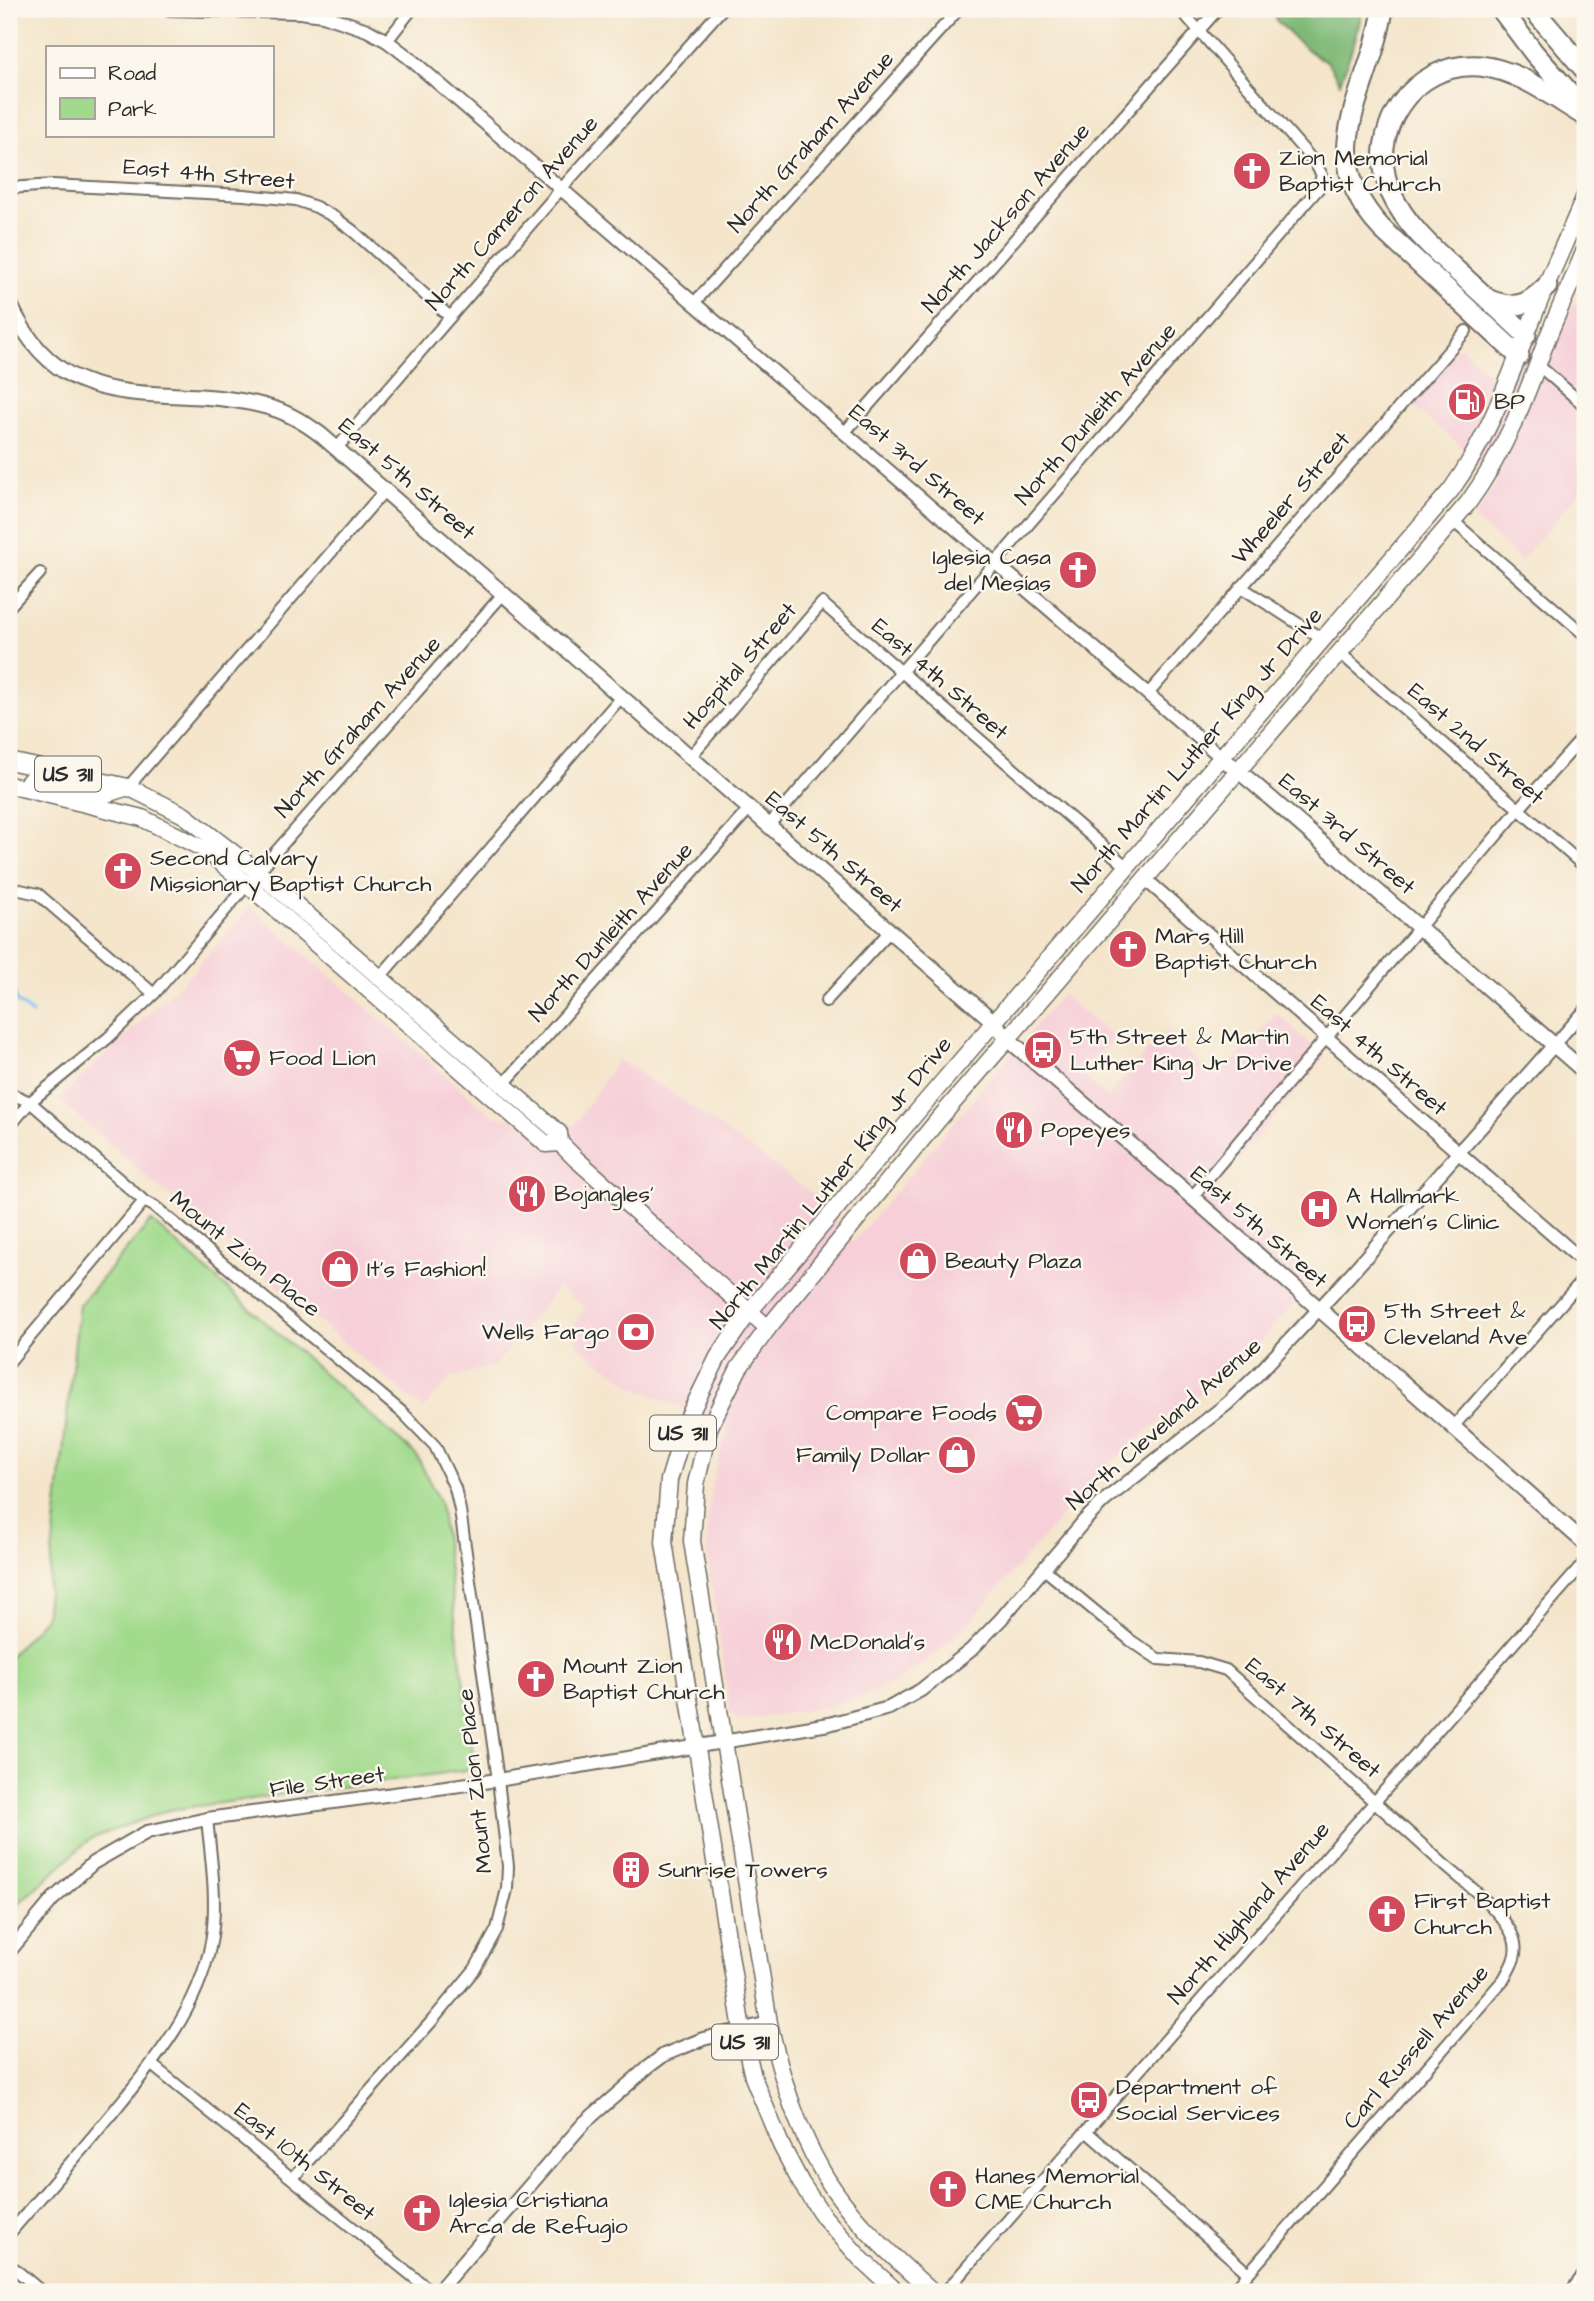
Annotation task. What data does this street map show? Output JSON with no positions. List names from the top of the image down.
{
  "streets": {
    "main road": [
      "East 3rd Street",
      "East 5th Street",
      "North Martin Luther King Jr Drive",
      "US 311"
    ],
    "street": [
      "North Graham Avenue",
      "East 4th Street",
      "North Cameron Avenue",
      "North Jackson Avenue",
      "North Dunleith Avenue",
      "Wheeler Street",
      "Hospital Street",
      "East 2nd Street",
      "Mount Zion Place",
      "North Cleveland Avenue",
      "East 7th Street",
      "File Street",
      "North Highland Avenue",
      "Carl Russell Avenue",
      "East 10th Street"
    ]
  },
  "crossings": [
    ["North Graham Avenue", "East 3rd Street"],
    ["North Graham Avenue", "East 5th Street"],
    ["North Graham Avenue", "US 311"],
    ["North Graham Avenue", "Mount Zion Place"],
    ["East 4th Street", "North Cameron Avenue"],
    ["East 4th Street", "North Dunleith Avenue"],
    ["East 4th Street", "Hospital Street"],
    ["East 4th Street", "North Martin Luther King Jr Drive"],
    ["East 4th Street", "North Cleveland Avenue"],
    ["North Cameron Avenue", "East 3rd Street"],
    ["North Cameron Avenue", "East 5th Street"],
    ["North Jackson Avenue", "North Dunleith Avenue"],
    ["North Jackson Avenue", "East 3rd Street"],
    ["North Dunleith Avenue", "East 3rd Street"],
    ["North Dunleith Avenue", "East 5th Street"],
    ["North Dunleith Avenue", "US 311"],
    ["East 3rd Street", "Wheeler Street"],
    ["East 3rd Street", "North Martin Luther King Jr Drive"],
    ["East 3rd Street", "North Cleveland Avenue"],
    ["East 5th Street", "Hospital Street"],
    ["East 5th Street", "North Martin Luther King Jr Drive"],
    ["East 5th Street", "North Cleveland Avenue"],
    ["East 2nd Street", "North Martin Luther King Jr Drive"],
    ["North Martin Luther King Jr Drive", "US 311"],
    ["North Martin Luther King Jr Drive", "North Cleveland Avenue"],
    ["North Martin Luther King Jr Drive", "File Street"],
    ["Mount Zion Place", "File Street"],
    ["Mount Zion Place", "East 10th Street"],
    ["North Cleveland Avenue", "East 7th Street"],
    ["North Cleveland Avenue", "File Street"],
    ["East 7th Street", "North Highland Avenue"],
    ["East 7th Street", "Carl Russell Avenue"],
    ["North Highland Avenue", "Carl Russell Avenue"]
  ],
  "places": {
    "church": [
      "Zion Memorial Baptist Church",
      "Iglesia Casa del Mesías",
      "Second Calvary Missionary Baptist Church",
      "Mars Hill Baptist Church",
      "Mount Zion Baptist Church",
      "First Baptist Church",
      "Hanes Memorial CME Church",
      "Iglesia Cristiana Arca de Refugio"
    ],
    "fuel station": ["BP"],
    "bus stop": ["5th Street & Martin Luther King Jr Drive", "5th Street & Cleveland Ave", "Department of Social Services"],
    "supermarket": ["Food Lion", "Compare Foods"],
    "restaurant": ["Popeyes", "Bojangles'", "McDonald's"],
    "hospital": ["A Hallmark Women's Clinic"],
    "shop": ["Beauty Plaza", "It's Fashion!", "Family Dollar"],
    "bank": ["Wells Fargo"],
    "building": ["Sunrise Towers"]
  },
  "legend": ["Road", "Park"]
}
